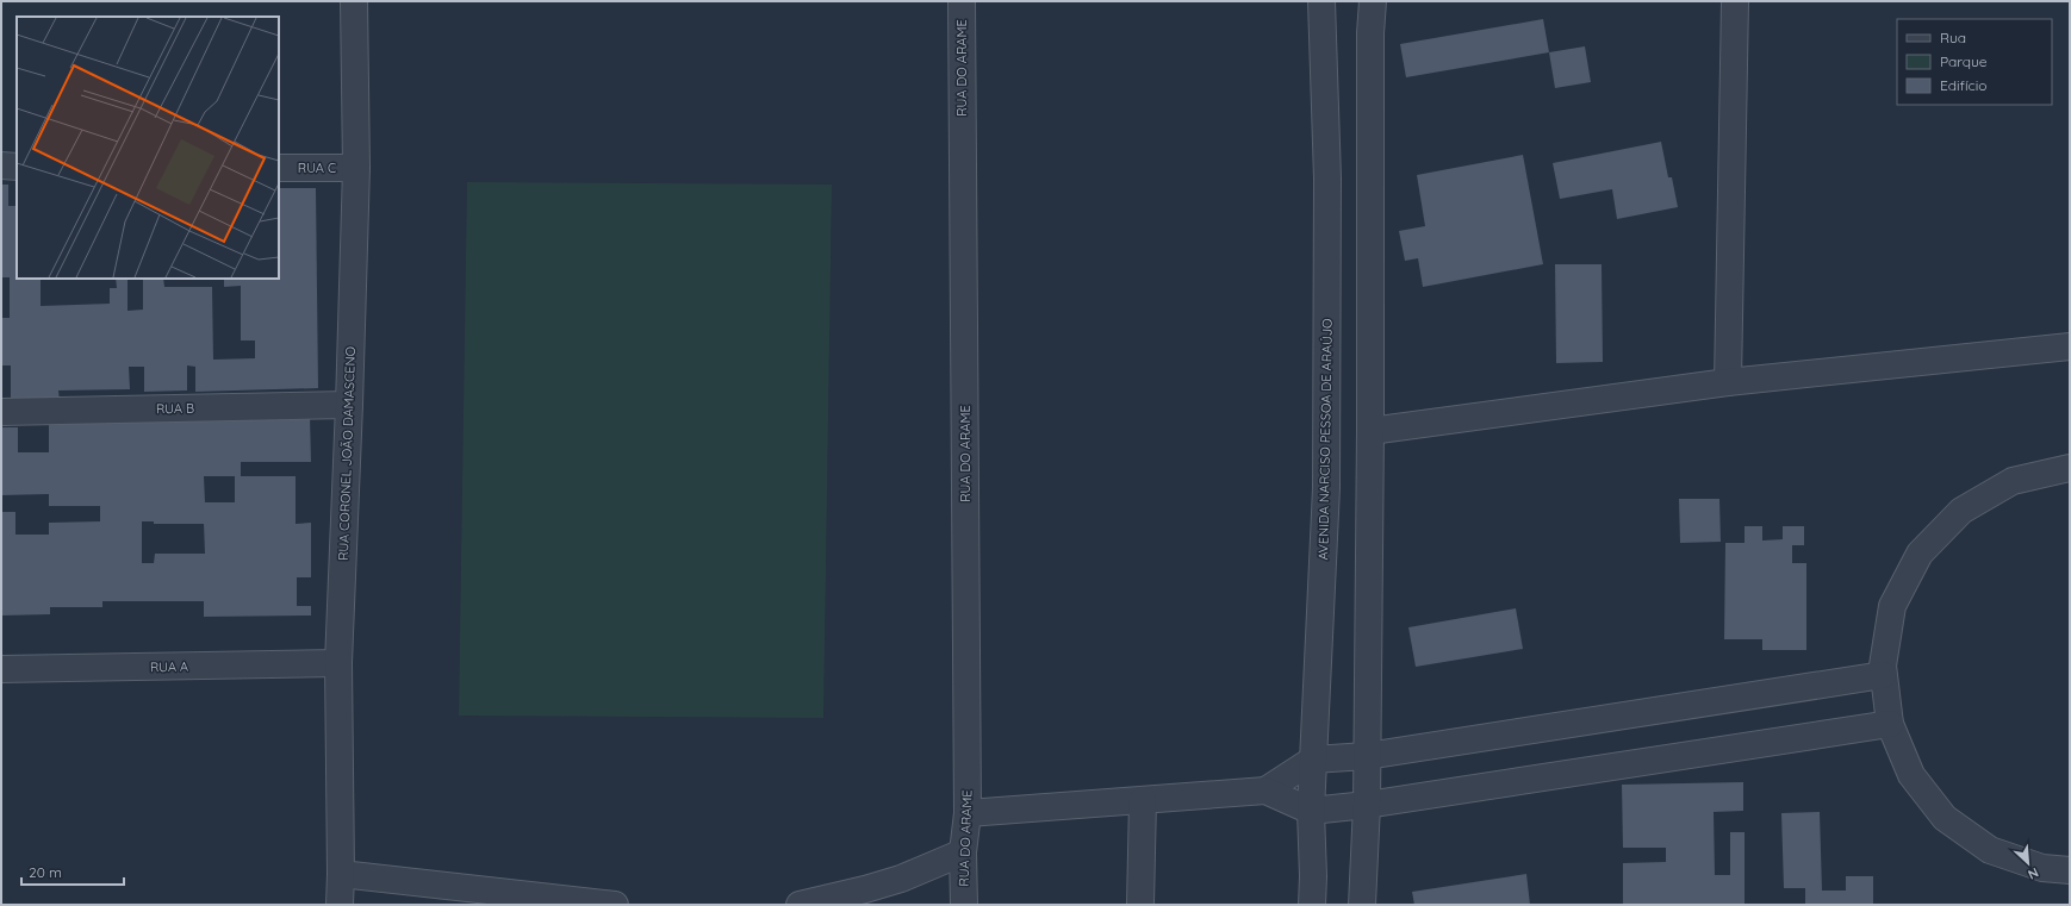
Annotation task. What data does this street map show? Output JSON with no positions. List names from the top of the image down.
{
  "streets": {
    "street": [
      "RUA DO ARAME",
      "RUA C",
      "RUA B",
      "AVENIDA NARCISO PESSOA DE ARAÚJO",
      "RUA CORONEL JOÃO DAMASCENO",
      "RUA A"
    ]
  },
  "crossings": [
    ["RUA C", "RUA CORONEL JOÃO DAMASCENO"],
    ["RUA B", "RUA CORONEL JOÃO DAMASCENO"],
    ["RUA CORONEL JOÃO DAMASCENO", "RUA A"]
  ],
  "legend": ["Rua", "Parque", "Edifício"],
  "scale_bar": "20 m",
  "north": "bottom right"
}
